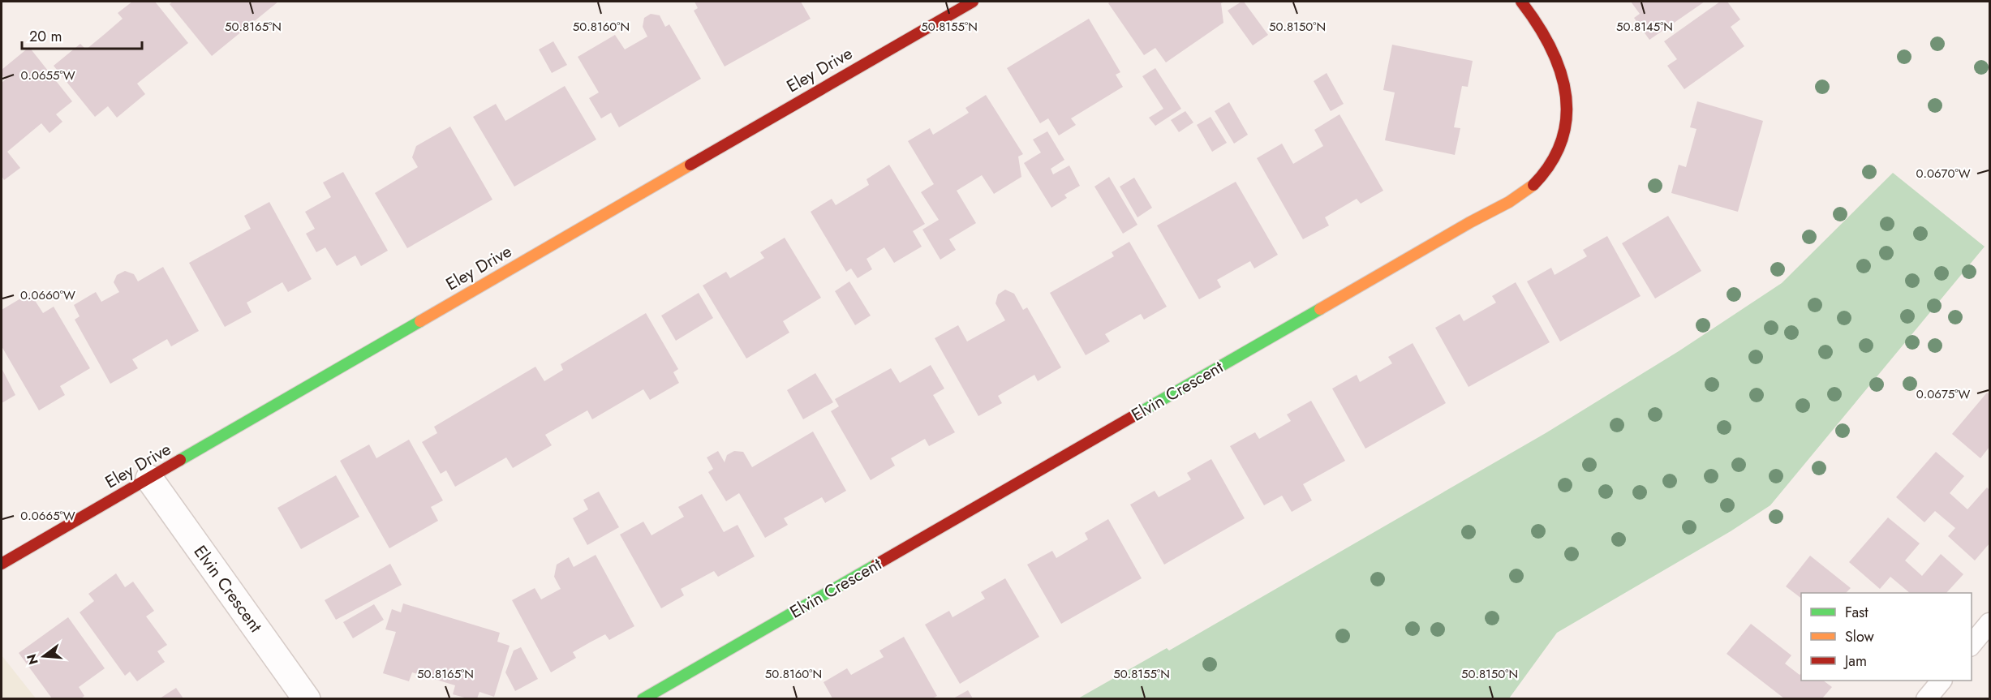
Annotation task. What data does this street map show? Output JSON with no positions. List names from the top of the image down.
{
  "streets": {
    "street": ["Eley Drive", "Elvin Crescent"]
  },
  "crossings": [
    ["Eley Drive", "Elvin Crescent"]
  ],
  "legend": ["Fast", "Slow", "Jam"],
  "scale_bar": "20 m",
  "north": "left",
  "coordinates": [
    "50.8165°N",
    "50.8160°N",
    "50.8155°N",
    "50.8150°N",
    "50.8145°N",
    "0.0655°W",
    "0.0670°W",
    "0.0660°W",
    "0.0675°W",
    "0.0665°W"
  ]
}
